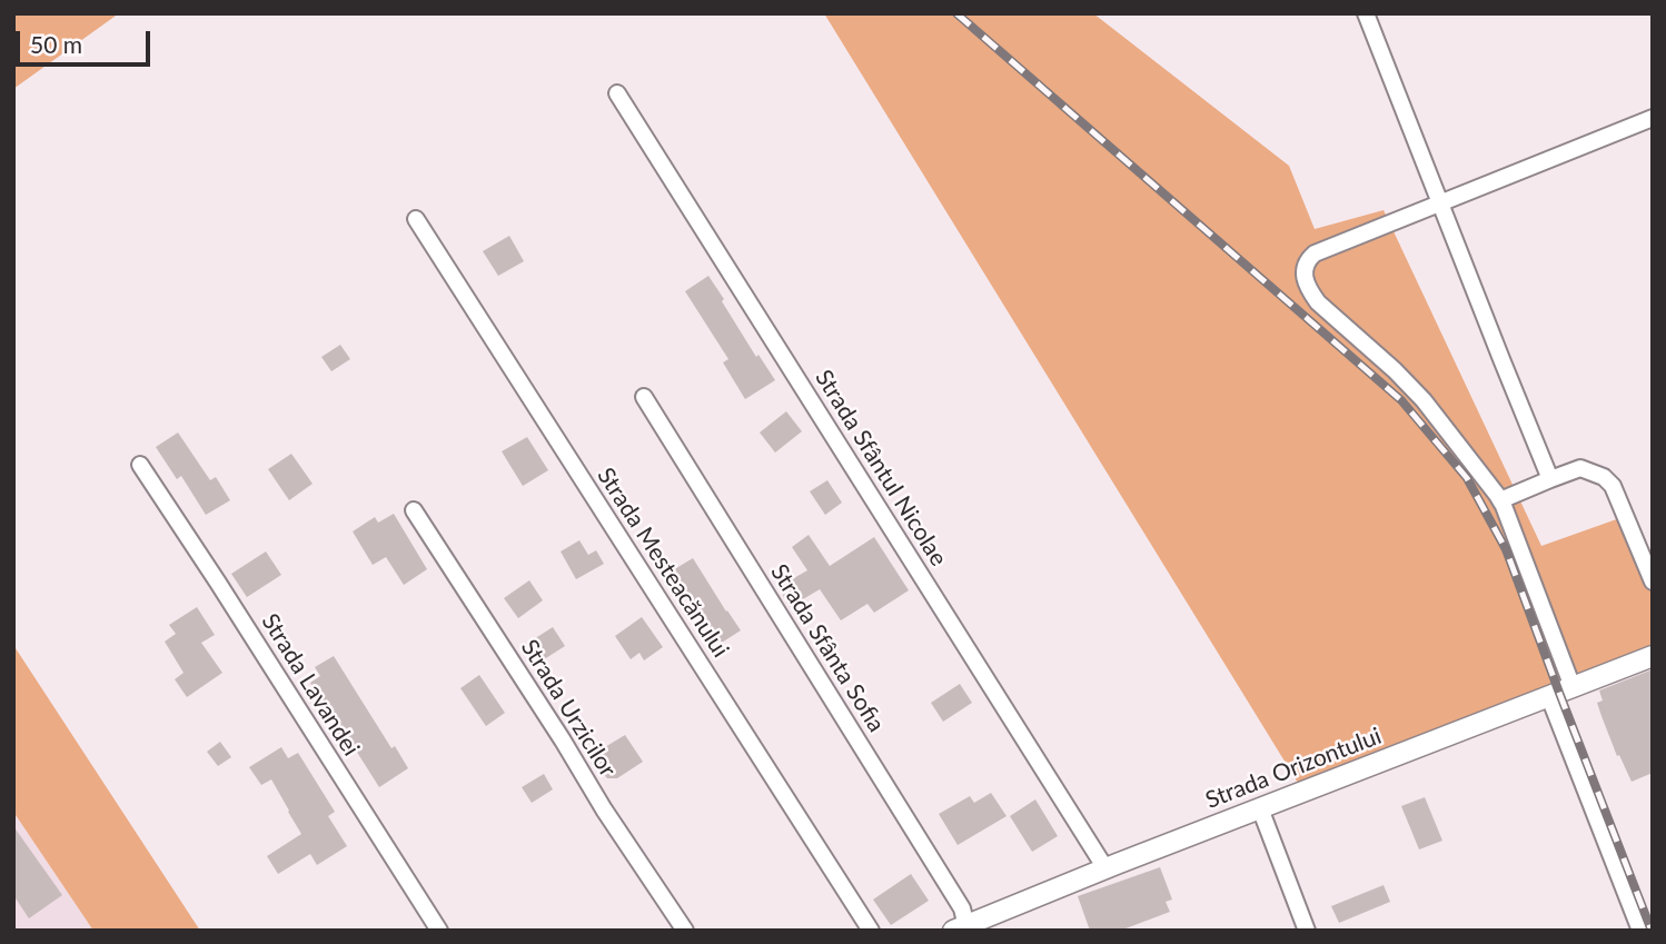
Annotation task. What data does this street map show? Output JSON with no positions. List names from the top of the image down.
{
  "streets": {
    "street": [
      "Strada Sfântul Nicolae",
      "Strada Mesteacănului",
      "Strada Sfânta Sofia",
      "Strada Lavandei",
      "Strada Urzicilor",
      "Strada Orizontului"
    ]
  },
  "crossings": [
    ["Strada Sfântul Nicolae", "Strada Orizontului"],
    ["Strada Sfânta Sofia", "Strada Orizontului"]
  ],
  "scale_bar": "50 m"
}
